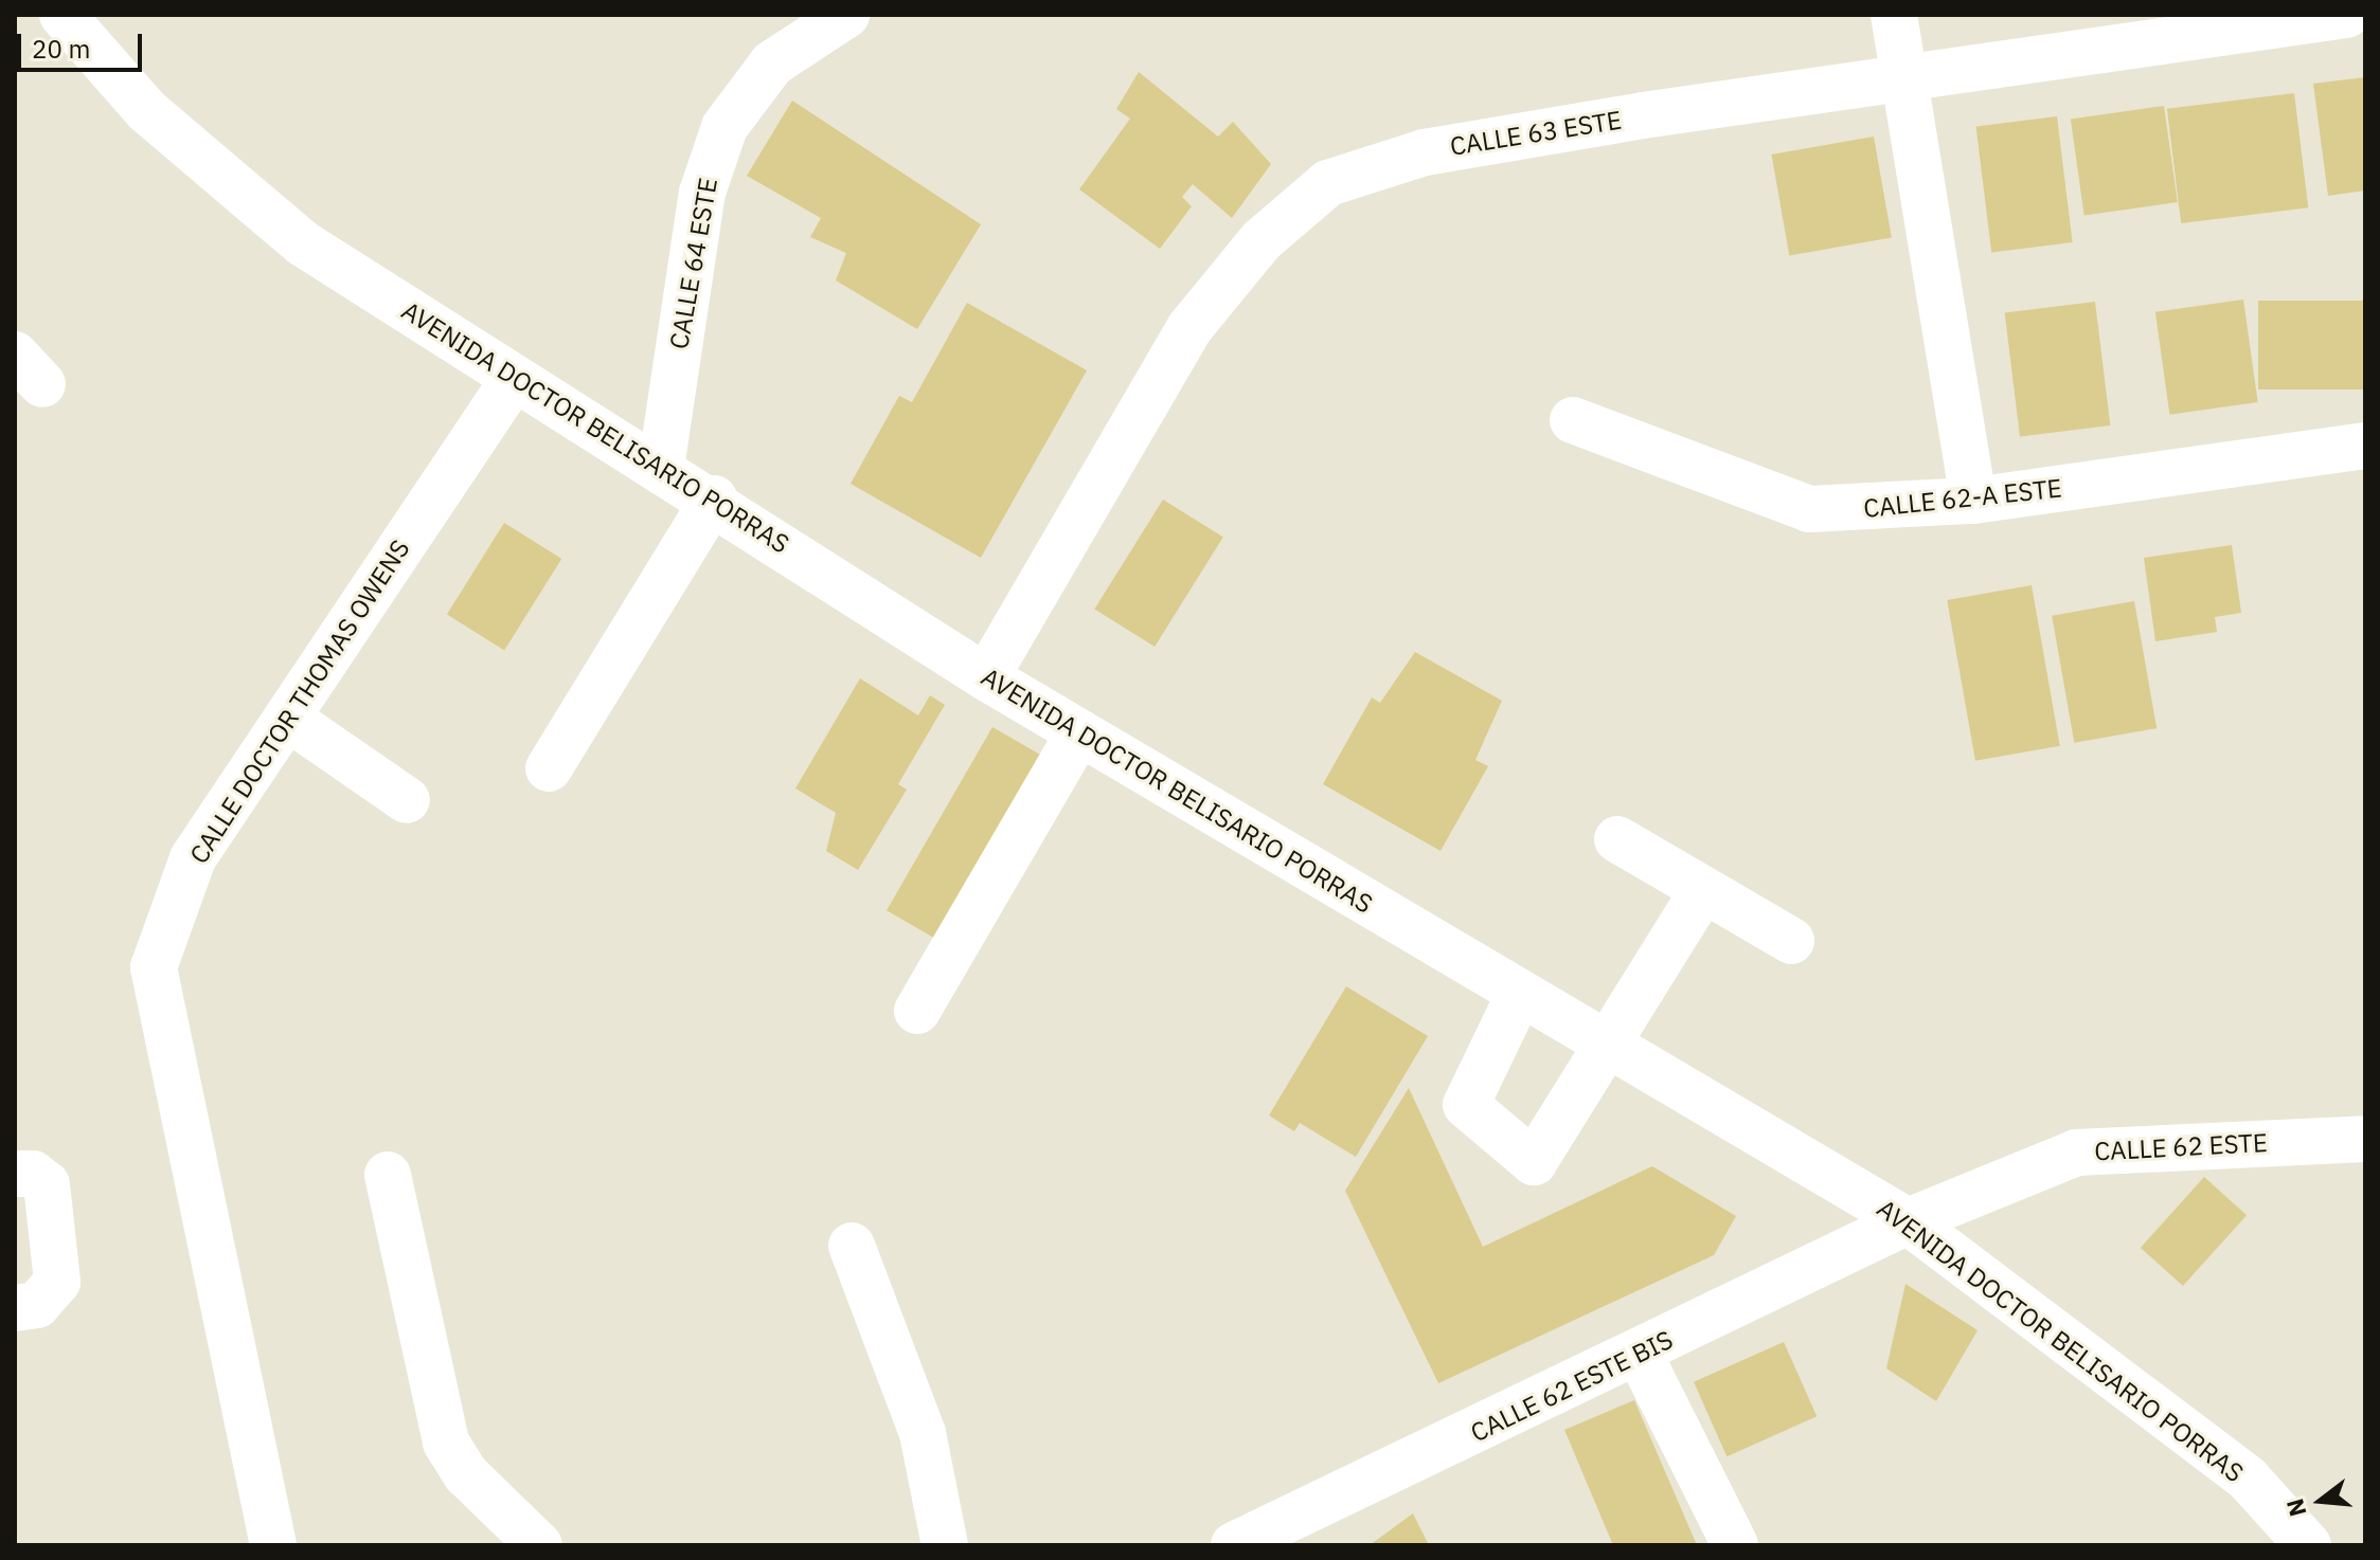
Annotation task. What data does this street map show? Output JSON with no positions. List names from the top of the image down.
{
  "streets": {
    "street": [
      "CALLE 63 ESTE",
      "CALLE 64 ESTE",
      "AVENIDA DOCTOR BELISARIO PORRAS",
      "CALLE 62-A ESTE",
      "CALLE DOCTOR THOMAS OWENS",
      "CALLE 62 ESTE",
      "CALLE 62 ESTE BIS"
    ]
  },
  "crossings": [
    ["CALLE 63 ESTE", "AVENIDA DOCTOR BELISARIO PORRAS"],
    ["CALLE 64 ESTE", "AVENIDA DOCTOR BELISARIO PORRAS"],
    ["AVENIDA DOCTOR BELISARIO PORRAS", "CALLE DOCTOR THOMAS OWENS"],
    ["AVENIDA DOCTOR BELISARIO PORRAS", "CALLE 62 ESTE"],
    ["AVENIDA DOCTOR BELISARIO PORRAS", "CALLE 62 ESTE BIS"],
    ["CALLE 62 ESTE", "CALLE 62 ESTE BIS"]
  ],
  "scale_bar": "20 m",
  "north": "left"
}
